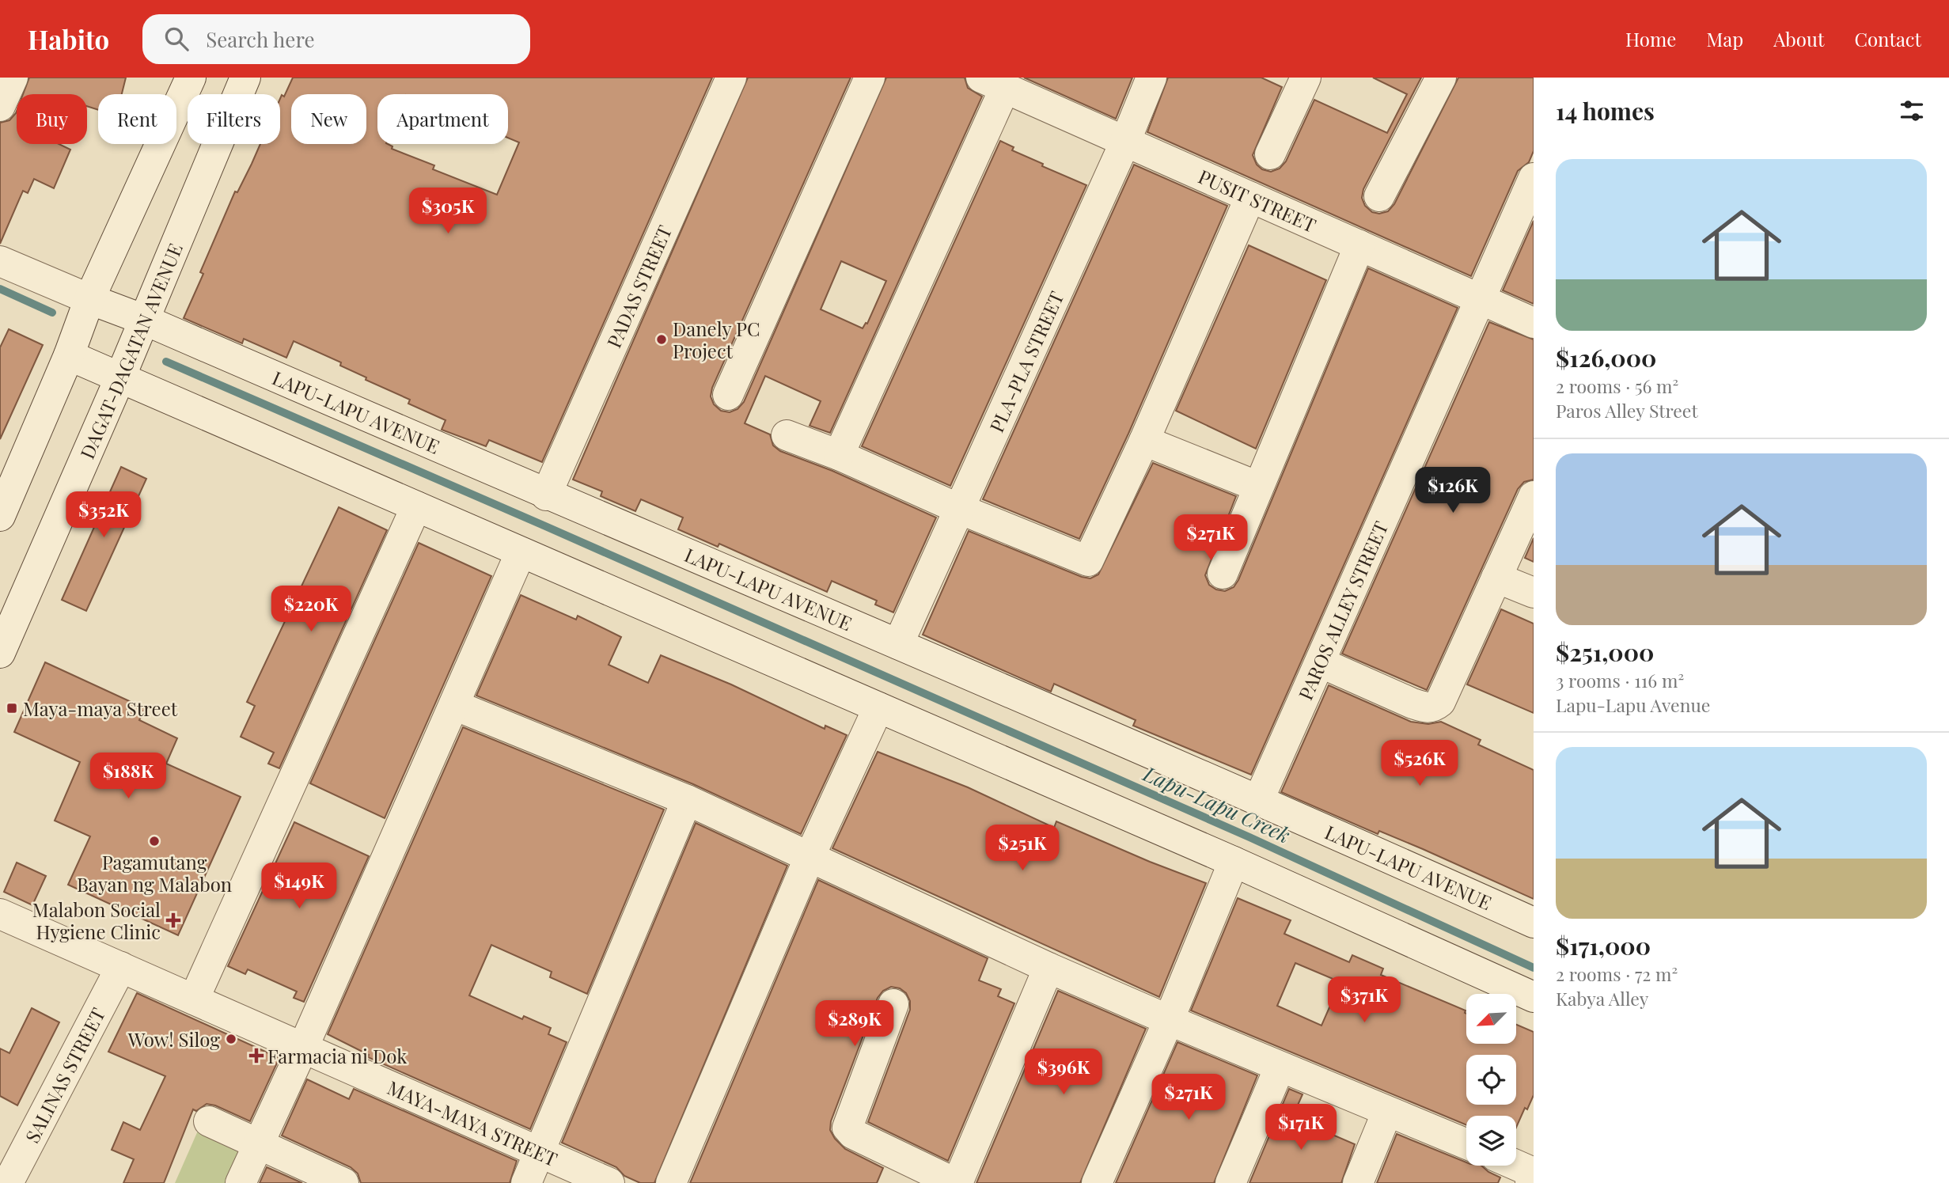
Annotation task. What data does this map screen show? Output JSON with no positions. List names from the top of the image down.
{
  "streets": {
    "street": [
      "PUSIT STREET",
      "PADAS STREET",
      "DAGAT-DAGATAN AVENUE",
      "PLA-PLA STREET",
      "LAPU-LAPU AVENUE",
      "PAROS ALLEY STREET",
      "SALINAS STREET",
      "MAYA-MAYA STREET"
    ]
  },
  "crossings": [
    ["PUSIT STREET", "PLA-PLA STREET"],
    ["PUSIT STREET", "PAROS ALLEY STREET"],
    ["PADAS STREET", "LAPU-LAPU AVENUE"],
    ["DAGAT-DAGATAN AVENUE", "LAPU-LAPU AVENUE"],
    ["PLA-PLA STREET", "LAPU-LAPU AVENUE"],
    ["LAPU-LAPU AVENUE", "PAROS ALLEY STREET"],
    ["SALINAS STREET", "MAYA-MAYA STREET"]
  ],
  "water": ["Lapu-Lapu Creek"],
  "places": {
    "other": ["Danely PC Project", "Pagamutang Bayan ng Malabon", "Wow! Silog"],
    "transit": ["Maya-maya Street"],
    "health": ["Malabon Social Hygiene Clinic", "Farmacia ni Dok"]
  },
  "north": "bottom left",
  "page": {
    "header": "Habito",
    "search": "Search here",
    "nav": [
      "Home",
      "Map",
      "About",
      "Contact"
    ],
    "heading": "14 homes",
    "chip": [
      "Buy",
      "Rent",
      "Filters",
      "New",
      "Apartment"
    ],
    "list": [
      {
        "name": "$126,000",
        "note": "2 rooms · 56 m² · Paros Alley Street"
      },
      {
        "name": "$251,000",
        "note": "3 rooms · 116 m² · Lapu-Lapu Avenue"
      },
      {
        "name": "$171,000",
        "note": "2 rooms · 72 m² · Kabya Alley"
      }
    ],
    "price": [
      "$305K",
      "$126K",
      "$352K",
      "$271K",
      "$220K",
      "$526K",
      "$188K",
      "$251K",
      "$149K",
      "$371K",
      "$289K",
      "$396K",
      "$271K",
      "$171K"
    ]
  }
}
